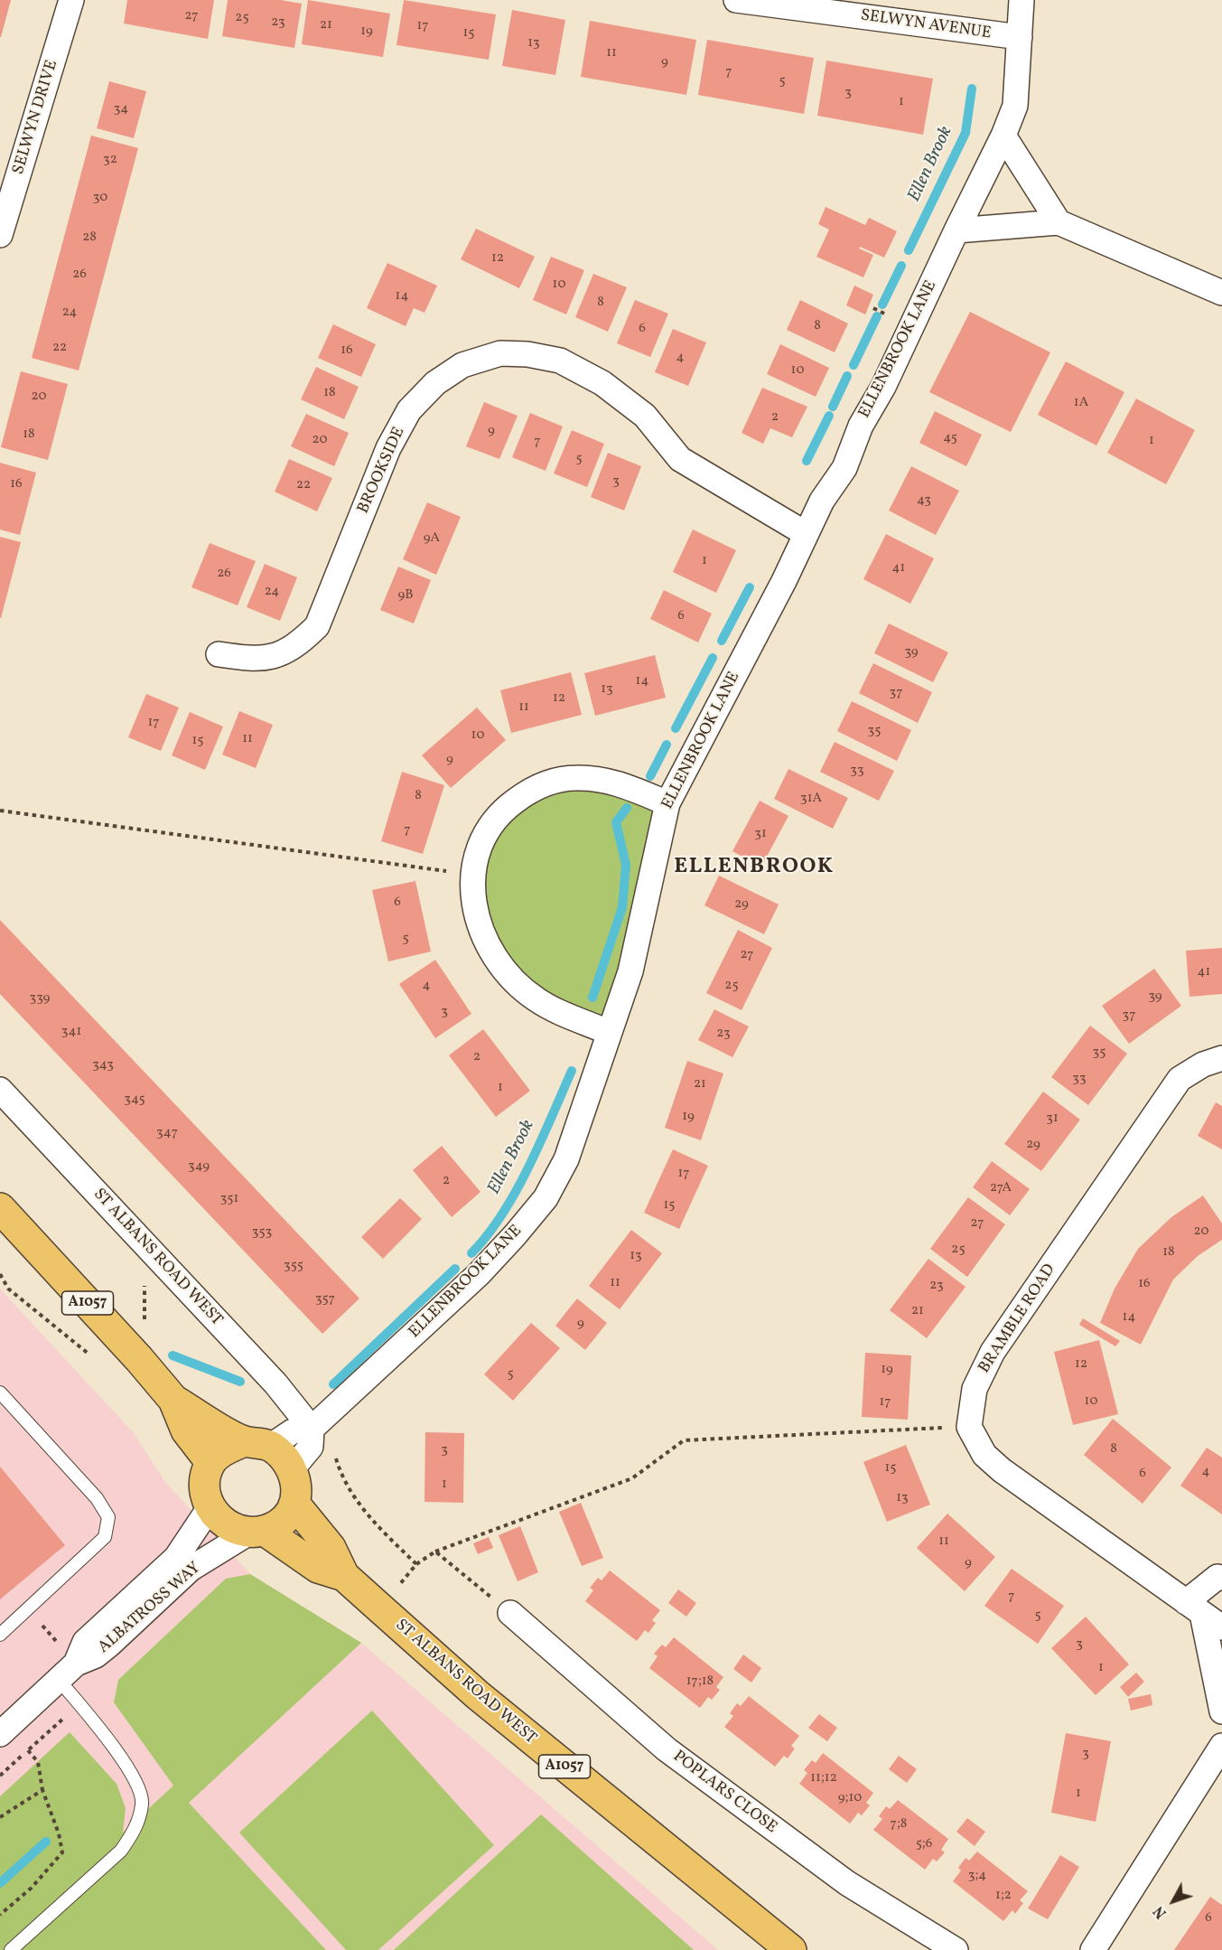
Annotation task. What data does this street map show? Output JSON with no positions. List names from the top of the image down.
{
  "streets": {
    "main road": ["ST ALBANS ROAD WEST", "A1057"],
    "street": [
      "SELWYN AVENUE",
      "SELWYN DRIVE",
      "ELLENBROOK LANE",
      "BROOKSIDE",
      "BRAMBLE ROAD",
      "ALBATROSS WAY",
      "POPLARS CLOSE"
    ]
  },
  "crossings": [
    ["SELWYN AVENUE", "ELLENBROOK LANE"],
    ["ELLENBROOK LANE", "BROOKSIDE"],
    ["ELLENBROOK LANE", "ST ALBANS ROAD WEST"],
    ["ELLENBROOK LANE", "A1057"],
    ["ELLENBROOK LANE", "ALBATROSS WAY"],
    ["ST ALBANS ROAD WEST", "A1057"],
    ["ST ALBANS ROAD WEST", "ALBATROSS WAY"],
    ["A1057", "ALBATROSS WAY"]
  ],
  "districts": ["ELLENBROOK"],
  "water": ["Ellen Brook"],
  "house_numbers": [
    "27",
    "25",
    "23",
    "21",
    "17",
    "19",
    "15",
    "13",
    "11",
    "9",
    "7",
    "5",
    "3",
    "1",
    "34",
    "32",
    "30",
    "28",
    "12",
    "26",
    "10",
    "14",
    "8",
    "24",
    "8",
    "6",
    "22",
    "16",
    "4",
    "10",
    "18",
    "20",
    "1A",
    "2",
    "9",
    "18",
    "45",
    "20",
    "1",
    "7",
    "5",
    "3",
    "16",
    "22",
    "43",
    "9A",
    "1",
    "41",
    "26",
    "24",
    "9B",
    "6",
    "39",
    "14",
    "13",
    "37",
    "12",
    "11",
    "17",
    "35",
    "10",
    "11",
    "15",
    "9",
    "33",
    "8",
    "31A",
    "7",
    "31",
    "6",
    "29",
    "5",
    "27",
    "41",
    "4",
    "25",
    "39",
    "339",
    "3",
    "37",
    "341",
    "23",
    "35",
    "2",
    "343",
    "33",
    "21",
    "1",
    "345",
    "19",
    "31",
    "347",
    "29",
    "349",
    "17",
    "2",
    "27A",
    "351",
    "15",
    "27",
    "20",
    "353",
    "25",
    "18",
    "13",
    "355",
    "11",
    "16",
    "23",
    "357",
    "21",
    "14",
    "9",
    "12",
    "19",
    "5",
    "10",
    "17",
    "8",
    "3",
    "15",
    "4",
    "6",
    "1",
    "13",
    "11",
    "9",
    "7",
    "5",
    "3",
    "1",
    "17;18",
    "3",
    "11;12",
    "1",
    "9;10",
    "7;8",
    "5;6",
    "3;4",
    "1;2",
    "6"
  ],
  "north": "bottom left"
}
